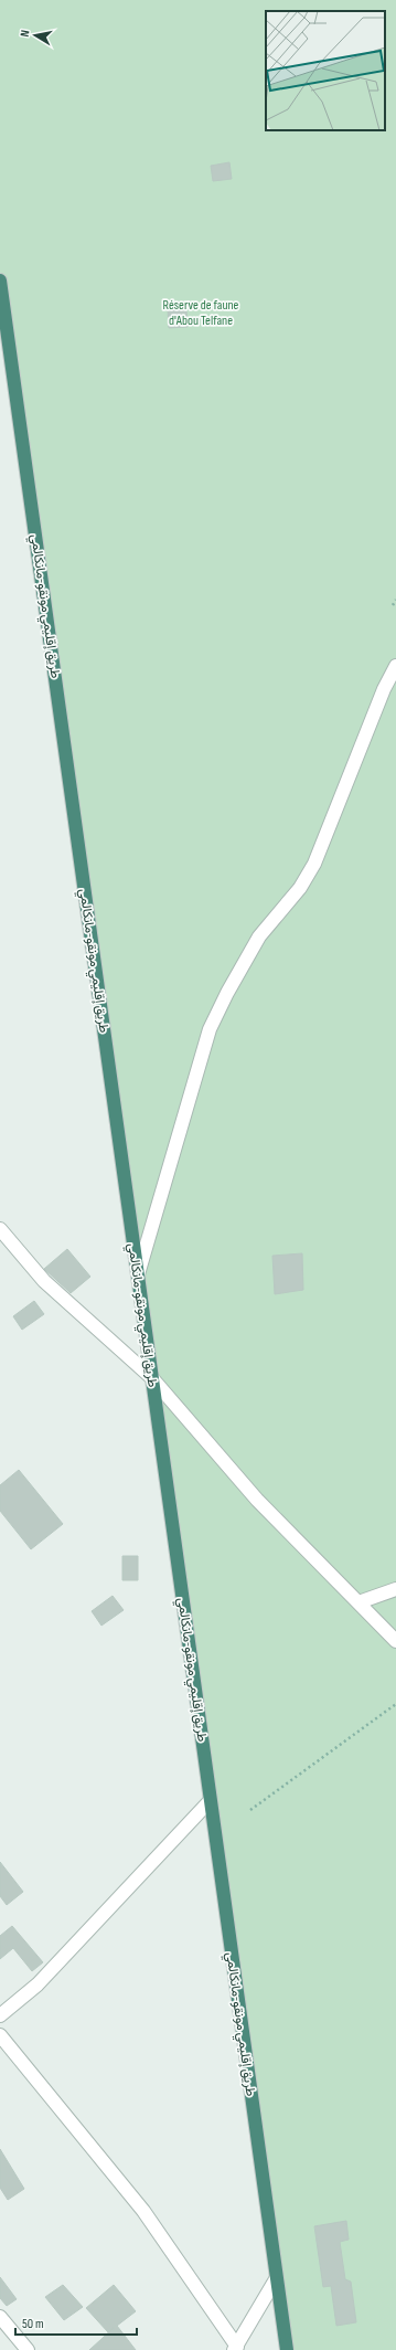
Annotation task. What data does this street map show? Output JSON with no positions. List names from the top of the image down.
{
  "streets": {
    "highway": ["طريق إقليمي مونقو-مانكالمي"]
  },
  "parks": ["Réserve de faune d'Abou Telfane"],
  "scale_bar": "50 m",
  "north": "left"
}
